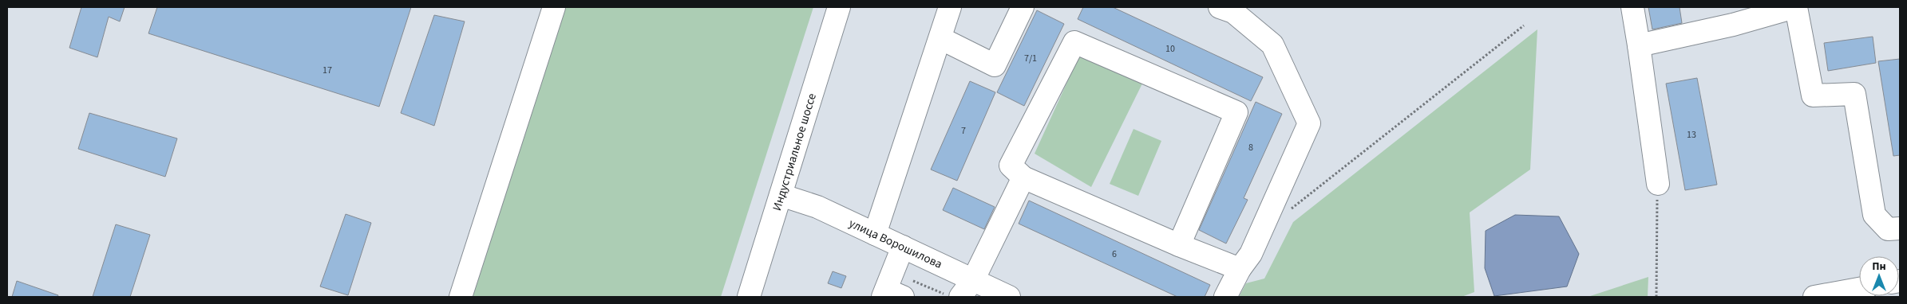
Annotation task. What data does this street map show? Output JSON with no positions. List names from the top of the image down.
{
  "streets": {
    "street": ["Индустриальное шоссе", "улица Ворошилова"]
  },
  "crossings": [
    ["Индустриальное шоссе", "улица Ворошилова"]
  ],
  "house_numbers": [
    "10",
    "7/1",
    "17",
    "7",
    "13",
    "8",
    "6"
  ],
  "north": "top"
}
